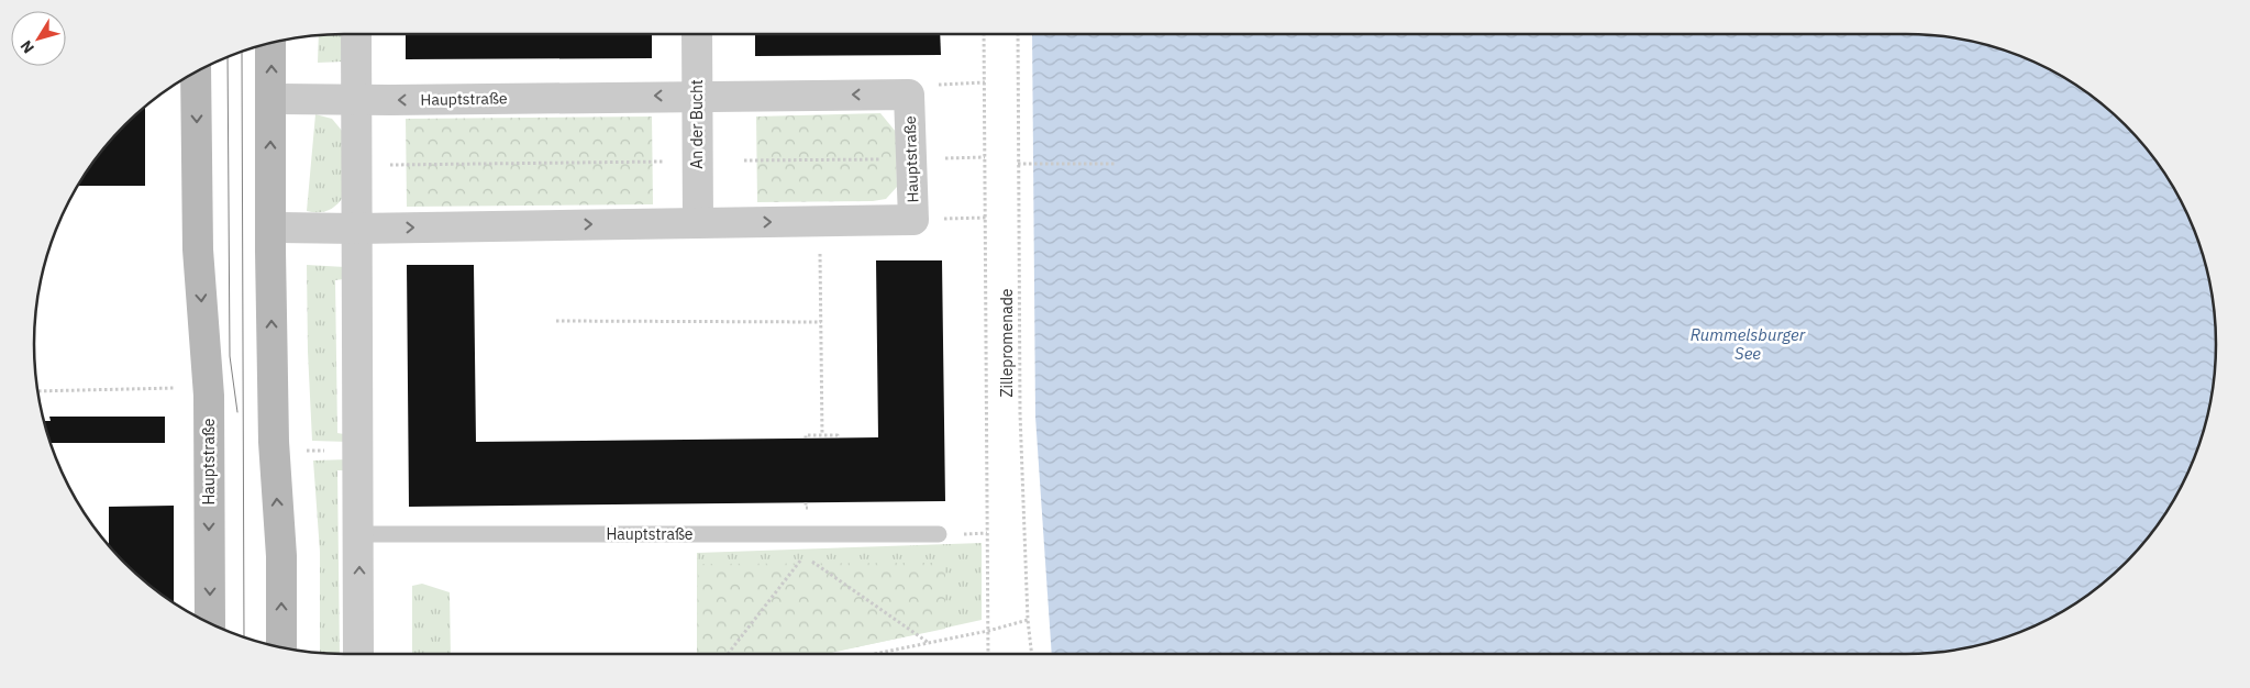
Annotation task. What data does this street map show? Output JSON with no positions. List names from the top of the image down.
{
  "streets": {
    "main road": ["Hauptstraße"],
    "street": ["An der Bucht"],
    "path": ["Zillepromenade"]
  },
  "crossings": [
    ["Hauptstraße", "An der Bucht"]
  ],
  "water": ["Rummelsburger See"],
  "north": "bottom left"
}
